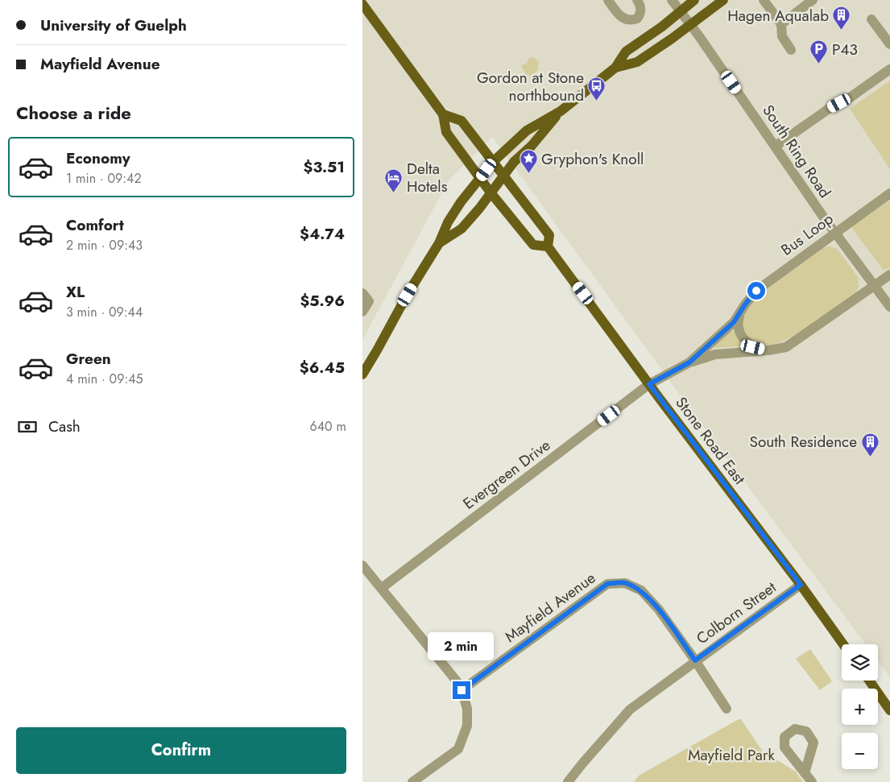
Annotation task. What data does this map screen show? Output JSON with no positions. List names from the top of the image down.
{
  "streets": {
    "main road": ["Stone Road East"],
    "street": [
      "South Ring Road",
      "Bus Loop",
      "Evergreen Drive",
      "Mayfield Avenue",
      "Colborn Street"
    ]
  },
  "crossings": [
    ["South Ring Road", "Bus Loop"],
    ["Bus Loop", "Stone Road East"],
    ["Bus Loop", "Evergreen Drive"],
    ["Stone Road East", "Evergreen Drive"],
    ["Stone Road East", "Colborn Street"],
    ["Mayfield Avenue", "Colborn Street"]
  ],
  "parks": ["Mayfield Park"],
  "places": {
    "building": ["Hagen Aqualab", "South Residence"],
    "parking": ["P43"],
    "bus stop": ["Gordon at Stone northbound"],
    "place": ["Gryphon's Knoll"],
    "hotel": ["Delta Hotels"]
  },
  "page": {
    "banner": ["University of Guelph", "Mayfield Avenue"],
    "heading": "Choose a ride",
    "list": [
      {
        "name": "Economy",
        "note": "1 min · 09:42",
        "value": "$3.51"
      },
      {
        "name": "Comfort",
        "note": "2 min · 09:43",
        "value": "$4.74"
      },
      {
        "name": "XL",
        "note": "3 min · 09:44",
        "value": "$5.96"
      },
      {
        "name": "Green",
        "note": "4 min · 09:45",
        "value": "$6.45"
      }
    ],
    "pay": ["Cash", "640 m"],
    "bubble": "2 min",
    "map_buttons": ["+", "−"],
    "buttons": "Confirm"
  }
}
